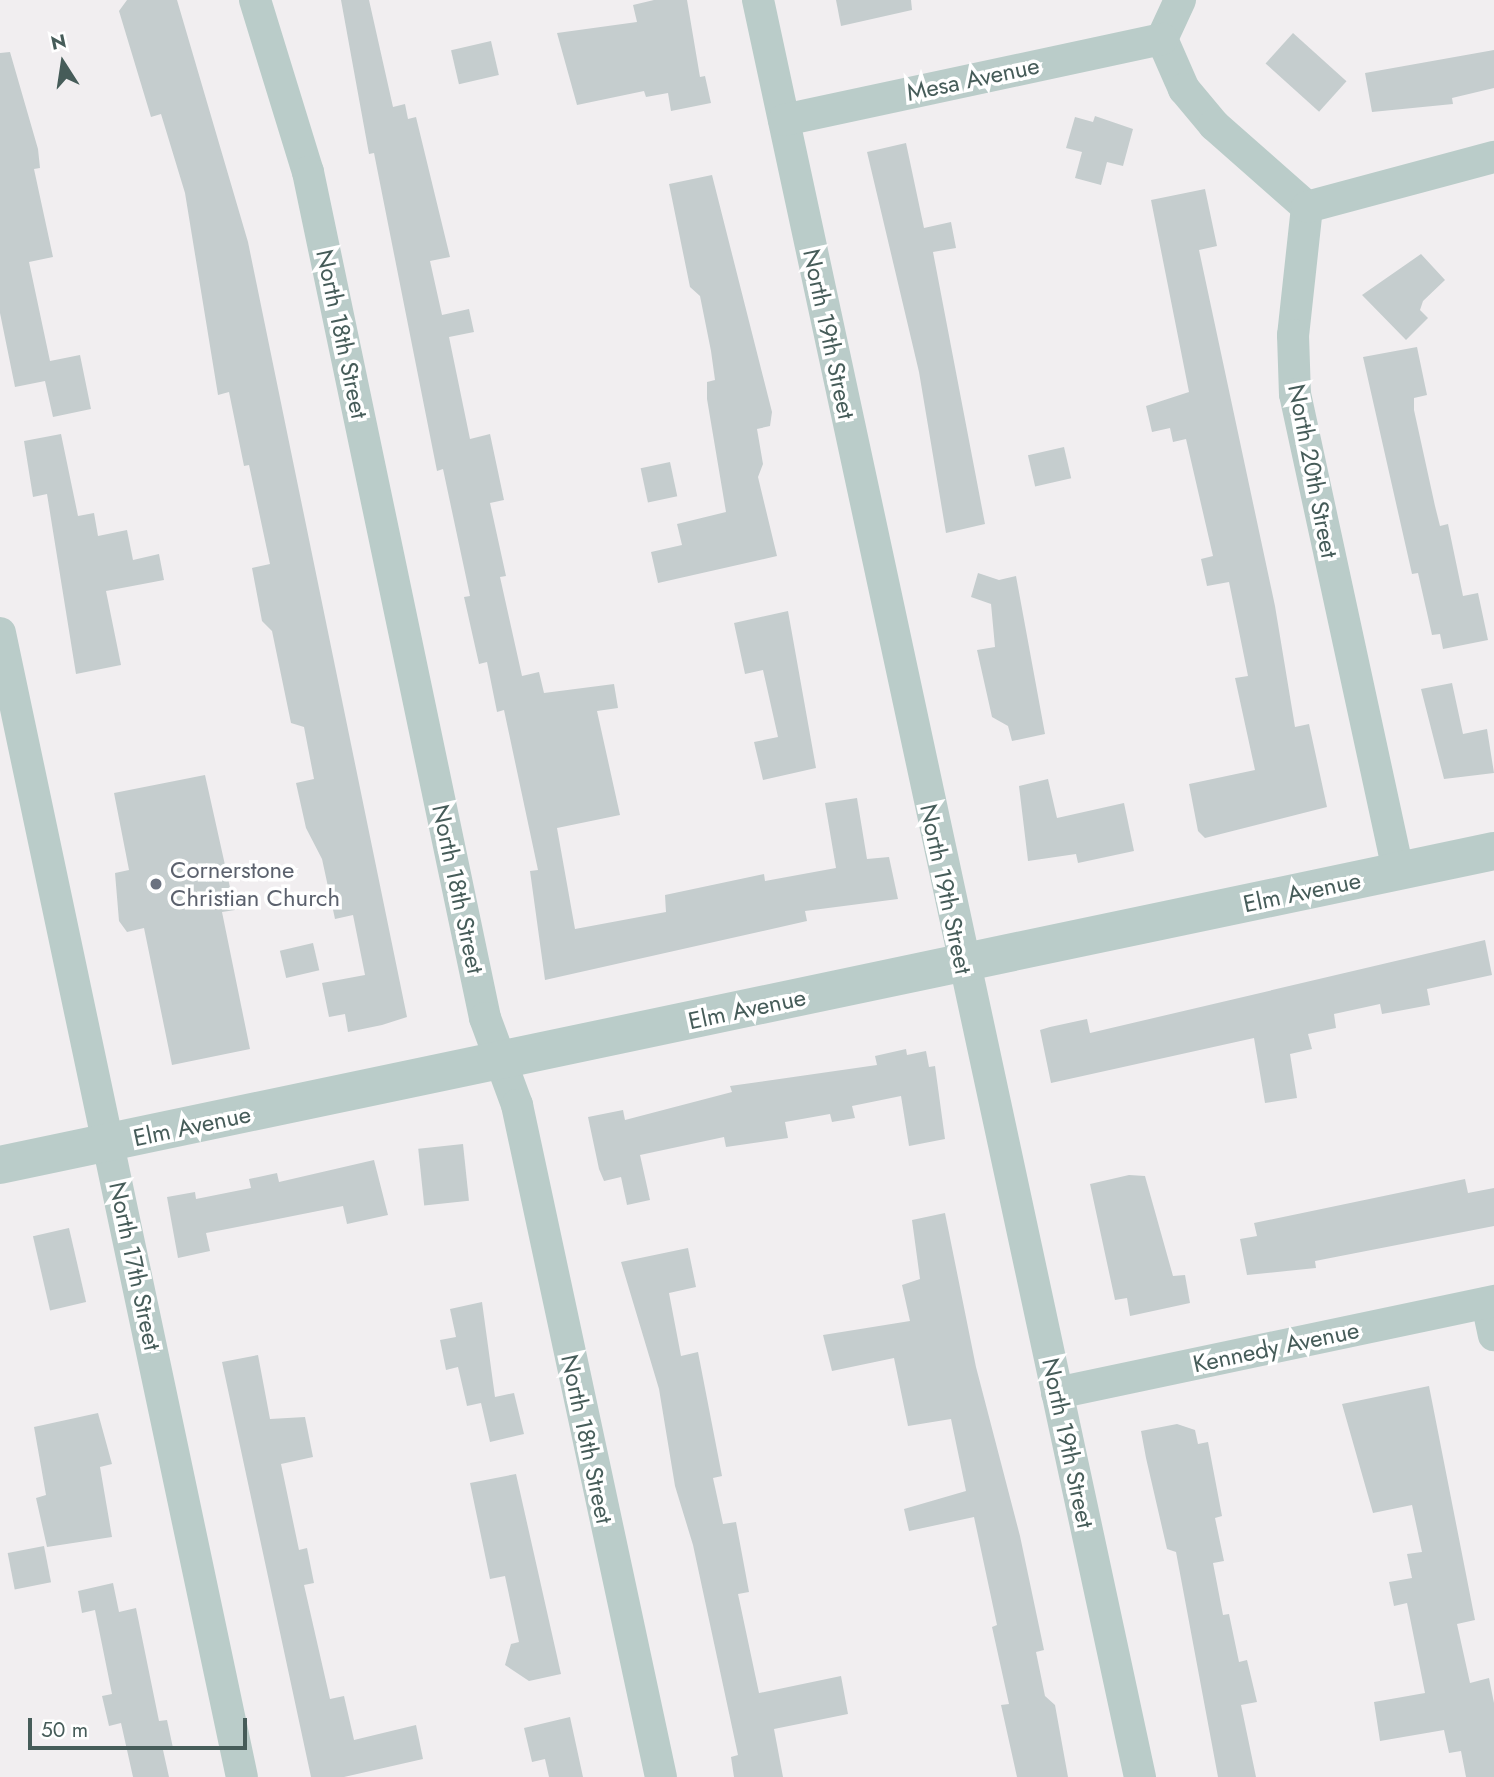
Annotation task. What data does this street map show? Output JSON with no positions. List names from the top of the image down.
{
  "streets": {
    "street": [
      "Mesa Avenue",
      "North 18th Street",
      "North 19th Street",
      "North 20th Street",
      "Elm Avenue",
      "North 17th Street",
      "Kennedy Avenue"
    ]
  },
  "crossings": [
    ["Mesa Avenue", "North 19th Street"],
    ["North 18th Street", "Elm Avenue"],
    ["North 19th Street", "Elm Avenue"],
    ["North 19th Street", "Kennedy Avenue"],
    ["North 20th Street", "Elm Avenue"],
    ["Elm Avenue", "North 17th Street"]
  ],
  "places": ["Cornerstone Christian Church"],
  "scale_bar": "50 m",
  "north": "top"
}
